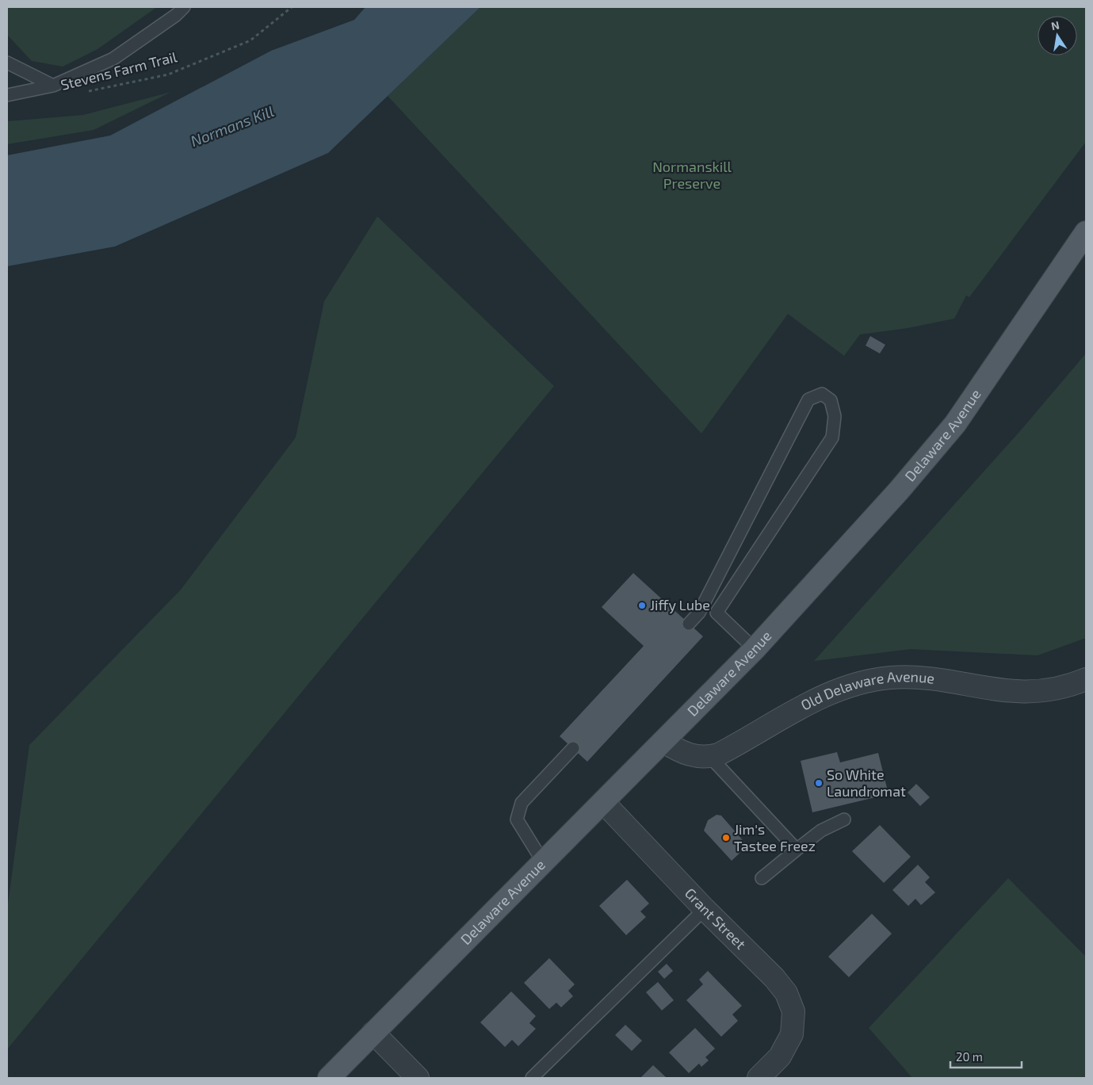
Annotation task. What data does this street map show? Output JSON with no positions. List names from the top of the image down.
{
  "streets": {
    "main road": ["Delaware Avenue"],
    "street": ["Old Delaware Avenue", "Grant Street"],
    "path": ["Stevens Farm Trail"]
  },
  "crossings": [
    ["Delaware Avenue", "Old Delaware Avenue"],
    ["Delaware Avenue", "Grant Street"]
  ],
  "water": ["Normans Kill"],
  "parks": ["Normanskill Preserve"],
  "places": ["Jiffy Lube", "So White Laundromat", "Jim's Tastee Freez"],
  "scale_bar": "20 m",
  "north": "top"
}
